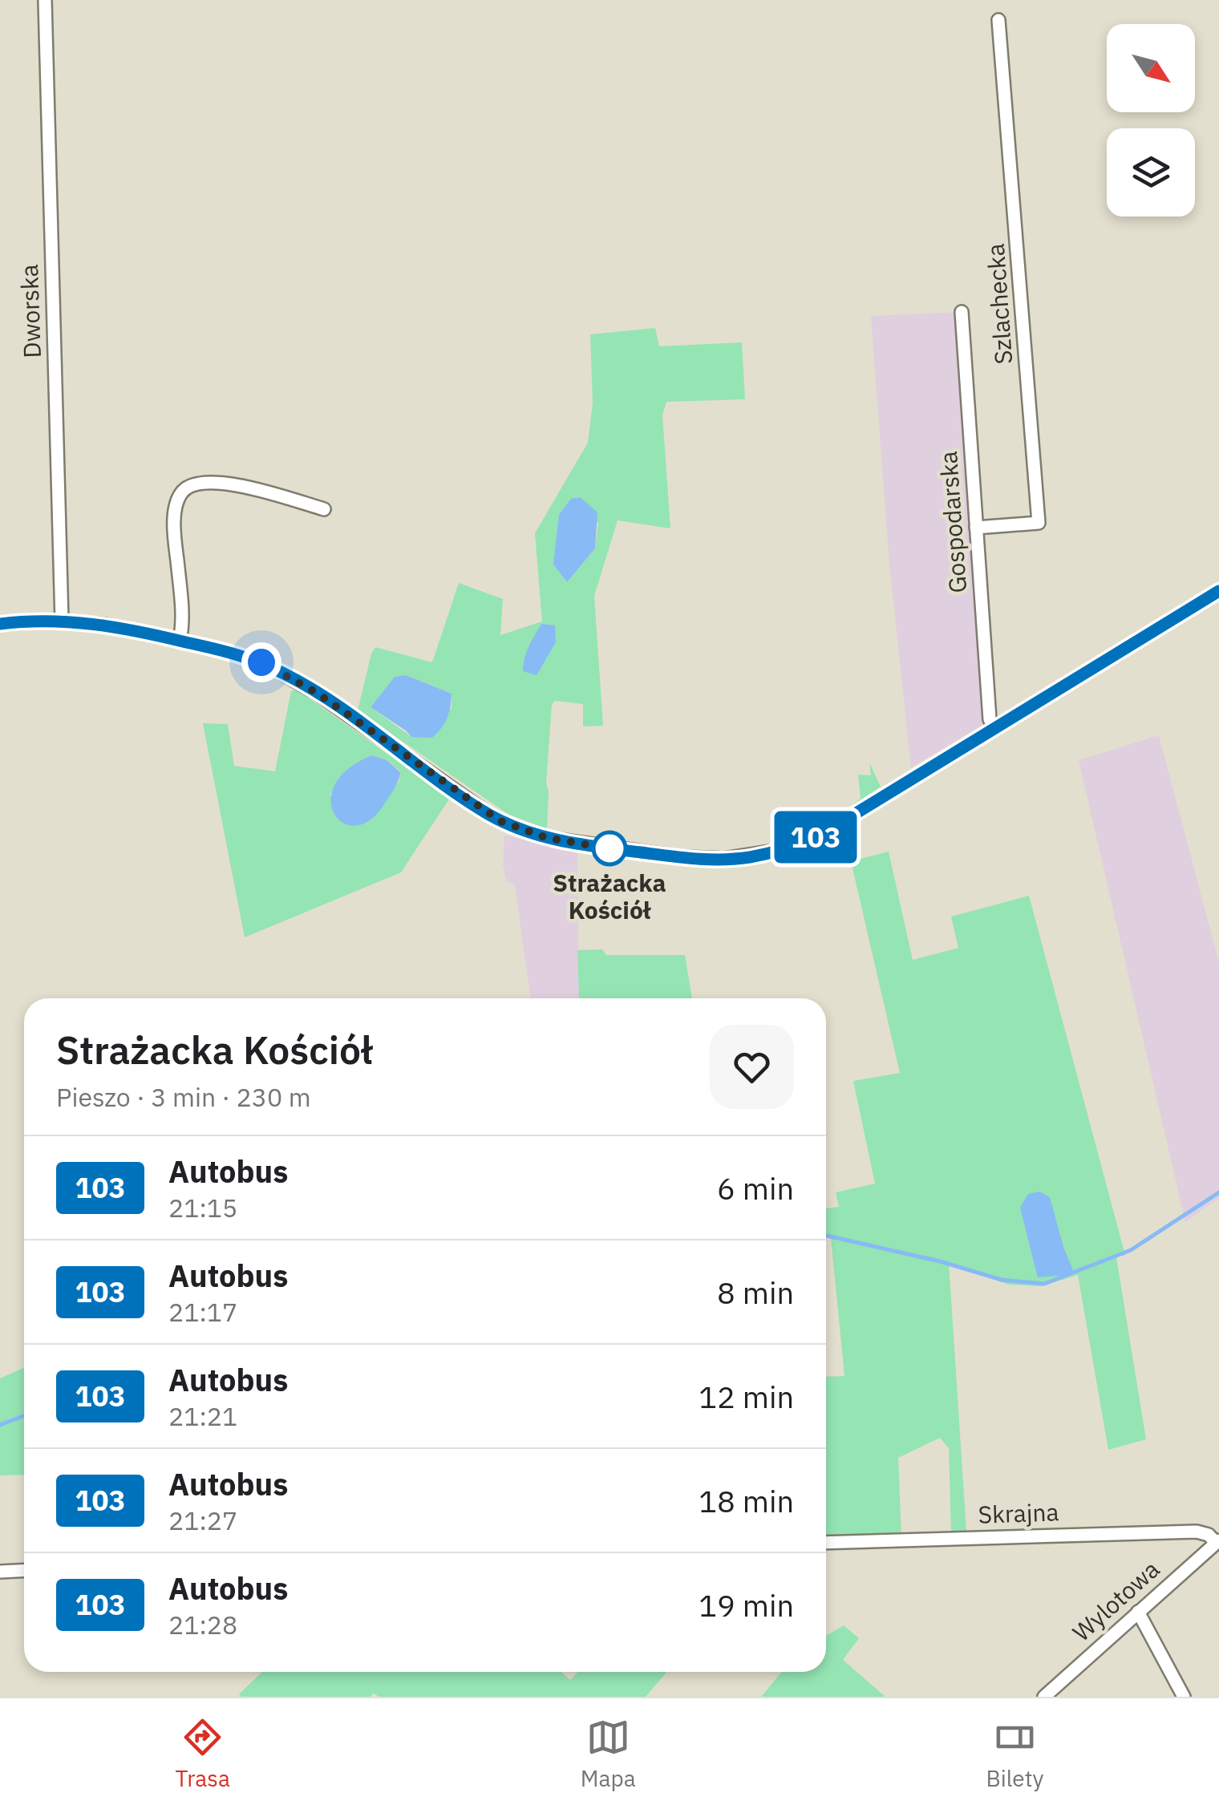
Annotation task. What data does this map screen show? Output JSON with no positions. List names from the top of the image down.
{
  "streets": {
    "street": [
      "Szlachecka",
      "Dworska",
      "Gospodarska",
      "Skrajna",
      "Wylotowa"
    ]
  },
  "crossings": [
    ["Szlachecka", "Gospodarska"],
    ["Skrajna", "Wylotowa"]
  ],
  "places": ["Strażacka Kościół"],
  "lines": ["bus line 103"],
  "north": "bottom right",
  "page": {
    "on_map": "103",
    "heading": ["Strażacka Kościół", "Pieszo · 3 min · 230 m"],
    "list": [
      {
        "mark": "103",
        "name": "Autobus",
        "note": "21:15",
        "value": "6 min"
      },
      {
        "mark": "103",
        "name": "Autobus",
        "note": "21:17",
        "value": "8 min"
      },
      {
        "mark": "103",
        "name": "Autobus",
        "note": "21:21",
        "value": "12 min"
      },
      {
        "mark": "103",
        "name": "Autobus",
        "note": "21:27",
        "value": "18 min"
      },
      {
        "mark": "103",
        "name": "Autobus",
        "note": "21:28",
        "value": "19 min"
      }
    ],
    "tabs": ["Trasa", "Mapa", "Bilety"]
  }
}
